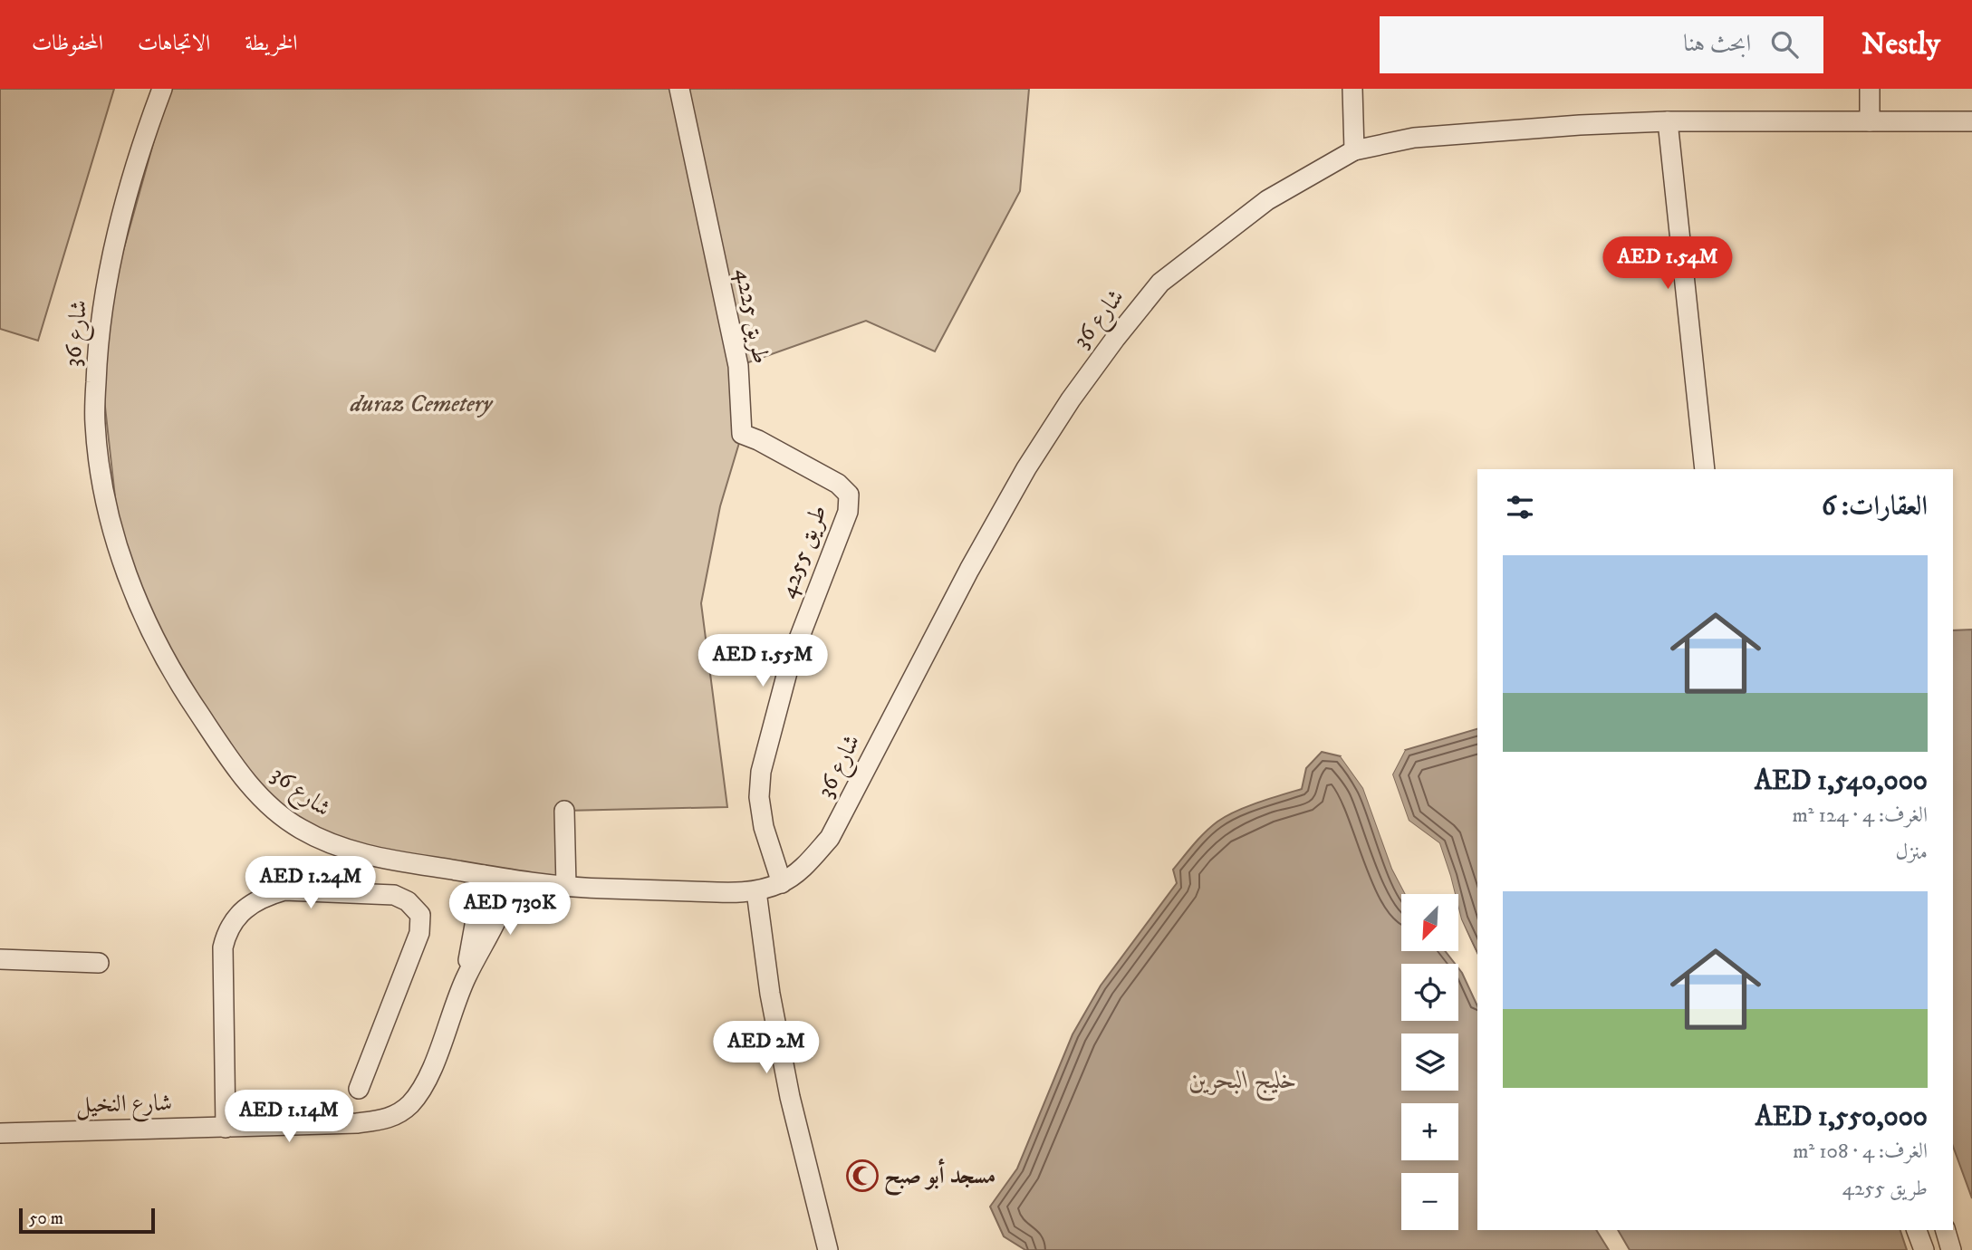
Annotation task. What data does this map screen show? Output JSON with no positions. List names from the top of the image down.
{
  "streets": {
    "street": [
      "طريق 4225",
      "شارع 36",
      "طريق 4255",
      "شارع النخيل"
    ]
  },
  "crossings": [
    ["طريق 4225", "طريق 4255"],
    ["شارع 36", "طريق 4255"],
    ["شارع 36", "شارع النخيل"]
  ],
  "water": ["خليج البحرين"],
  "parks": ["duraz Cemetery"],
  "places": {
    "mosque": ["مسجد أبو صبح"]
  },
  "scale_bar": "50 m",
  "north": "bottom left",
  "page": {
    "header": "Nestly",
    "search": "ابحث هنا",
    "nav": ["الخريطة", "الاتجاهات", "المحفوظات"],
    "price": [
      "AED 1.54M",
      "AED 1.55M",
      "AED 1.24M",
      "AED 730K",
      "AED 2M",
      "AED 1.14M"
    ],
    "heading": "العقارات: 6",
    "list": [
      {
        "name": "AED 1,540,000",
        "note": "الغرف: 4 · 124 m² · منزل"
      },
      {
        "name": "AED 1,550,000",
        "note": "الغرف: 4 · 108 m² · طريق 4255"
      }
    ],
    "map_buttons": ["+", "−"],
    "scale": "50 m"
  }
}
